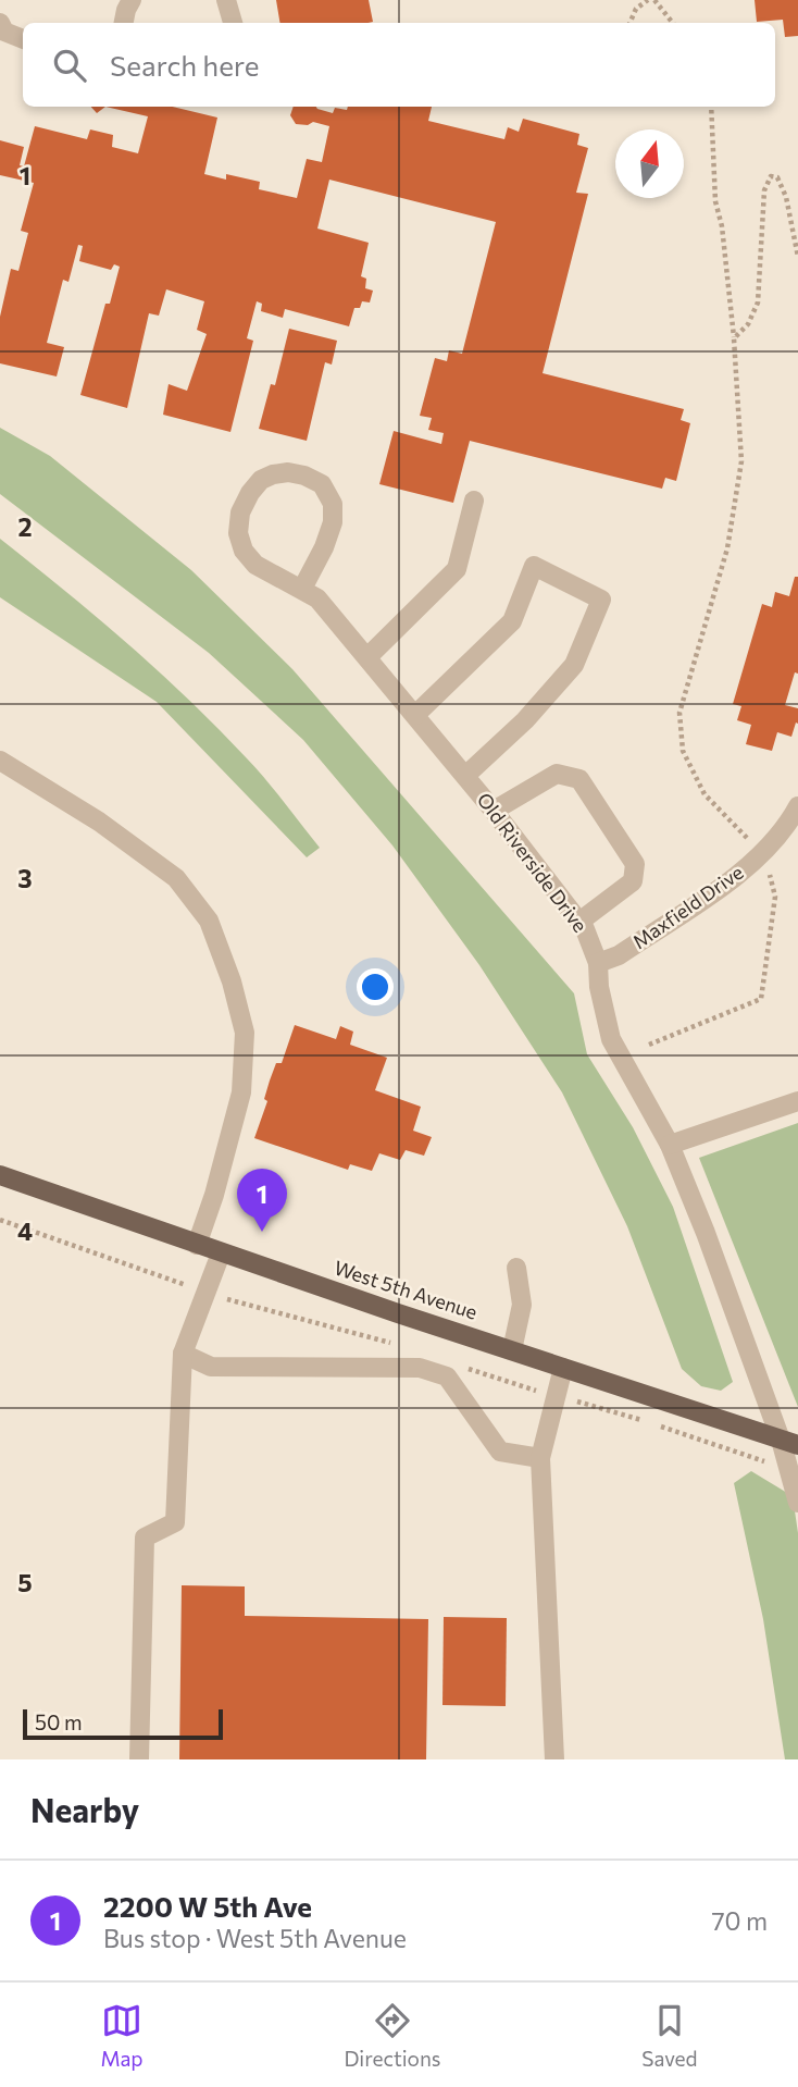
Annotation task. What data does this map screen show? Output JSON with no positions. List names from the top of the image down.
{
  "streets": {
    "main road": ["West 5th Avenue"],
    "street": ["Old Riverside Drive", "Maxfield Drive"]
  },
  "crossings": [
    ["Old Riverside Drive", "Maxfield Drive"],
    ["Old Riverside Drive", "West 5th Avenue"]
  ],
  "scale_bar": "50 m",
  "north": "top",
  "page": {
    "search": "Search here",
    "pins": "1",
    "scale": "50 m",
    "heading": "Nearby",
    "list": [
      {
        "mark": "1",
        "name": "2200 W 5th Ave",
        "note": "Bus stop · West 5th Avenue",
        "value": "70 m"
      }
    ],
    "nav": ["Map", "Directions", "Saved"]
  },
  "grid": {
    "rows": [
      "1",
      "2",
      "3",
      "4",
      "5"
    ]
  }
}
